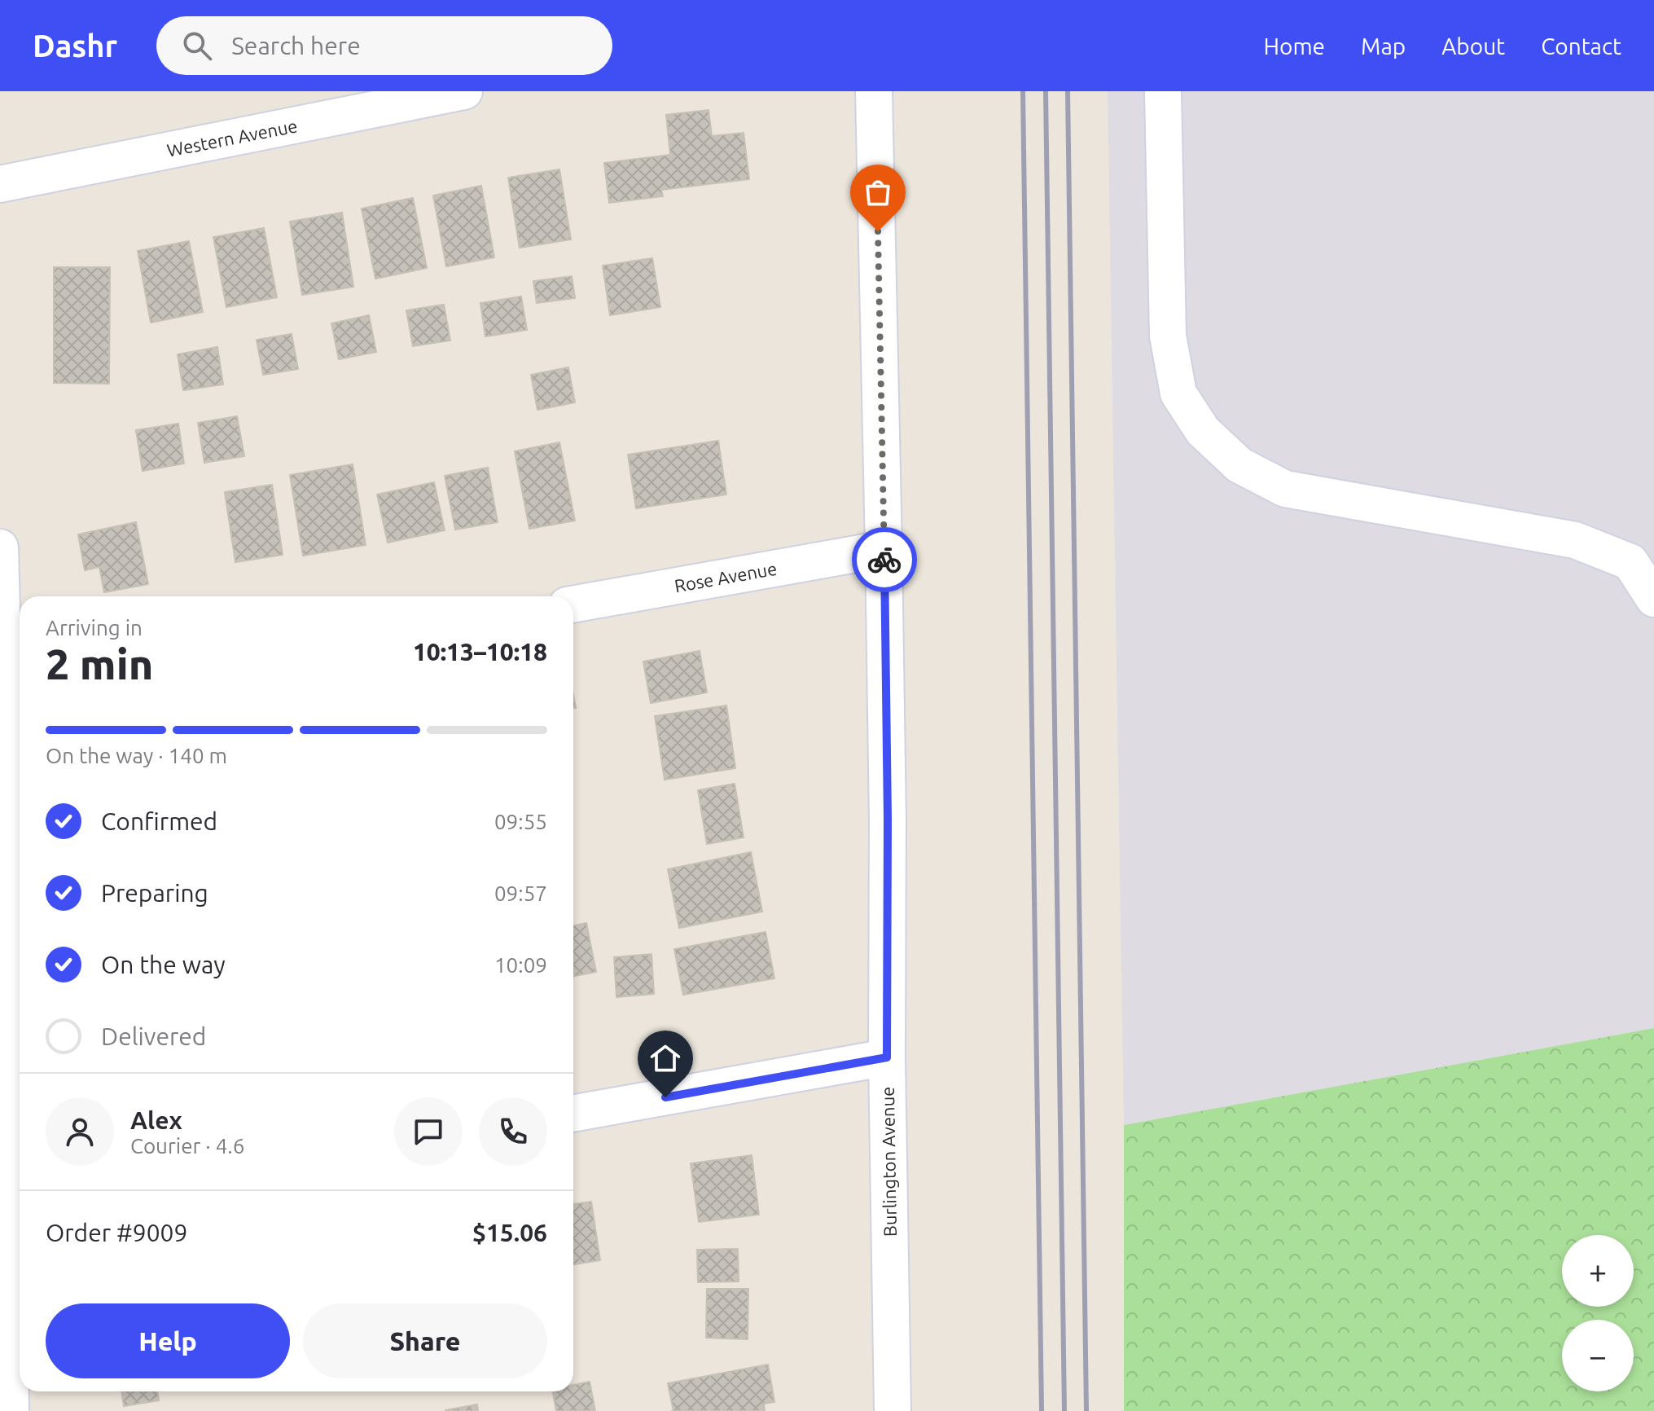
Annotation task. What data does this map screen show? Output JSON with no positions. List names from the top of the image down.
{
  "streets": {
    "street": ["Western Avenue", "Rose Avenue", "Burlington Avenue"]
  },
  "crossings": [
    ["Rose Avenue", "Burlington Avenue"]
  ],
  "page": {
    "header": "Dashr",
    "search": "Search here",
    "nav": [
      "Home",
      "Map",
      "About",
      "Contact"
    ],
    "heading": ["2 min", "Arriving in", "10:13–10:18"],
    "panel": [
      "Alex",
      "Courier · 4.6",
      "Order #9009",
      "$15.06"
    ],
    "bar": "On the way · 140 m",
    "list": [
      ["Confirmed", "09:55"],
      ["Preparing", "09:57"],
      ["On the way", "10:09"],
      "Delivered"
    ],
    "map_buttons": ["+", "−"],
    "buttons": ["Help", "Share"]
  }
}
